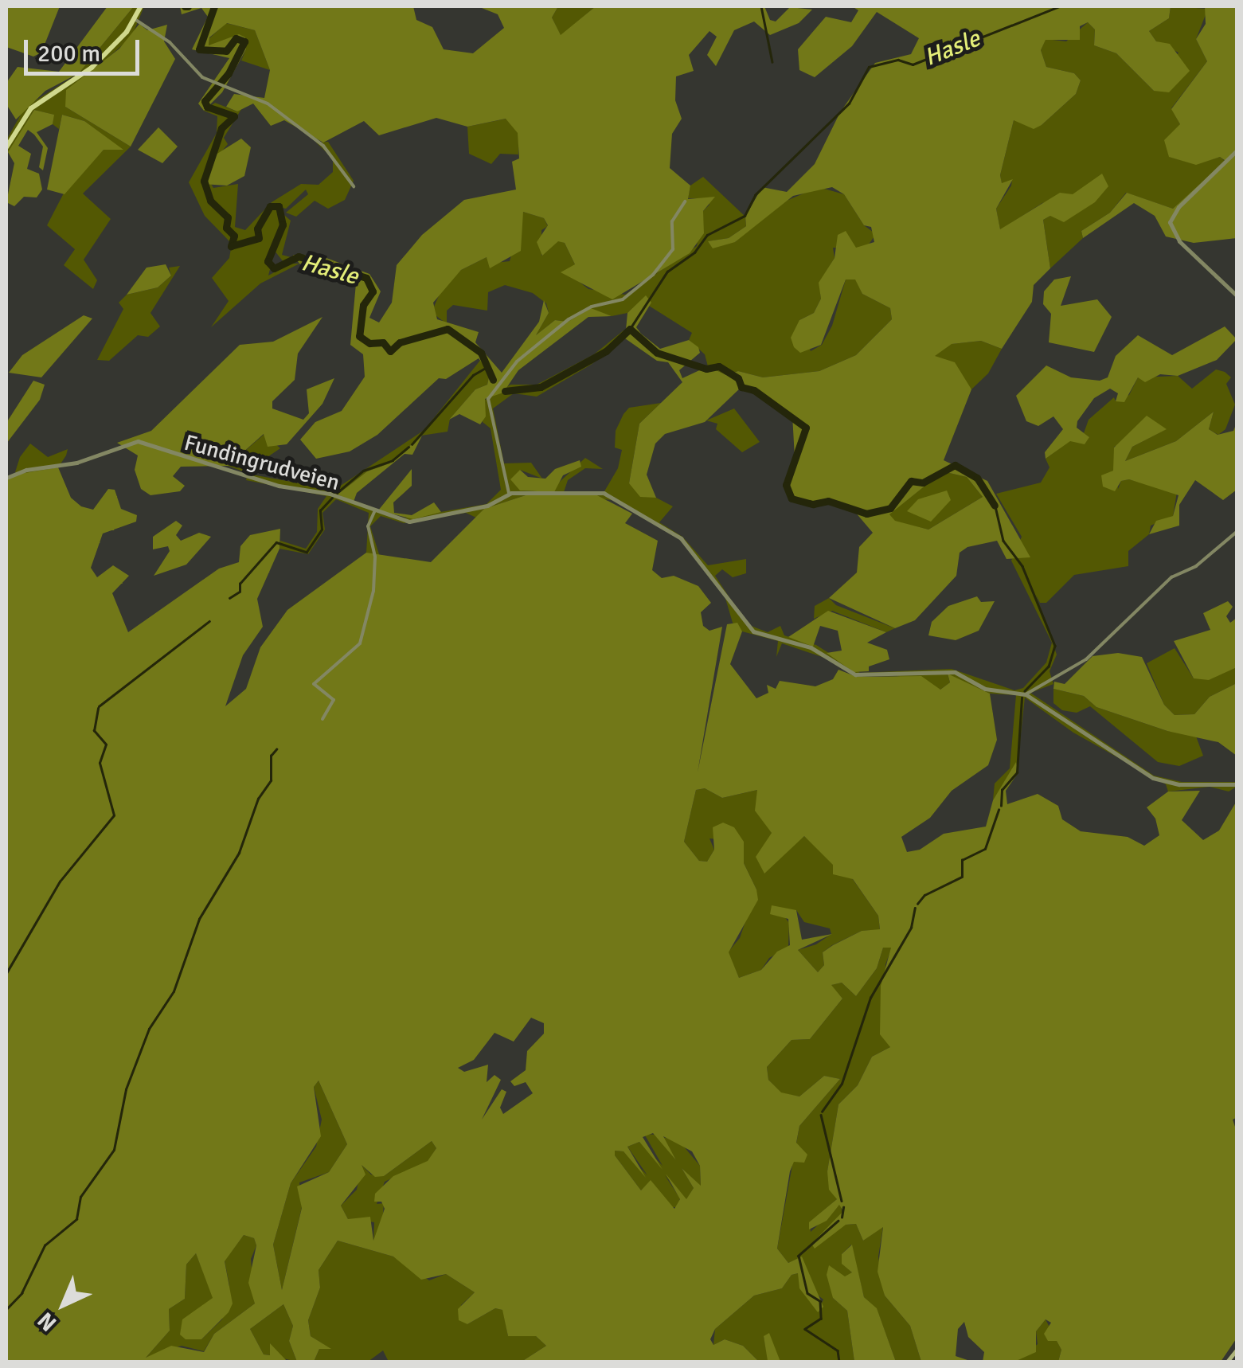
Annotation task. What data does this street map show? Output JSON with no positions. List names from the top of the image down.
{
  "streets": {
    "street": ["Fundingrudveien"]
  },
  "water": ["Hasle"],
  "scale_bar": "200 m",
  "north": "bottom left"
}
